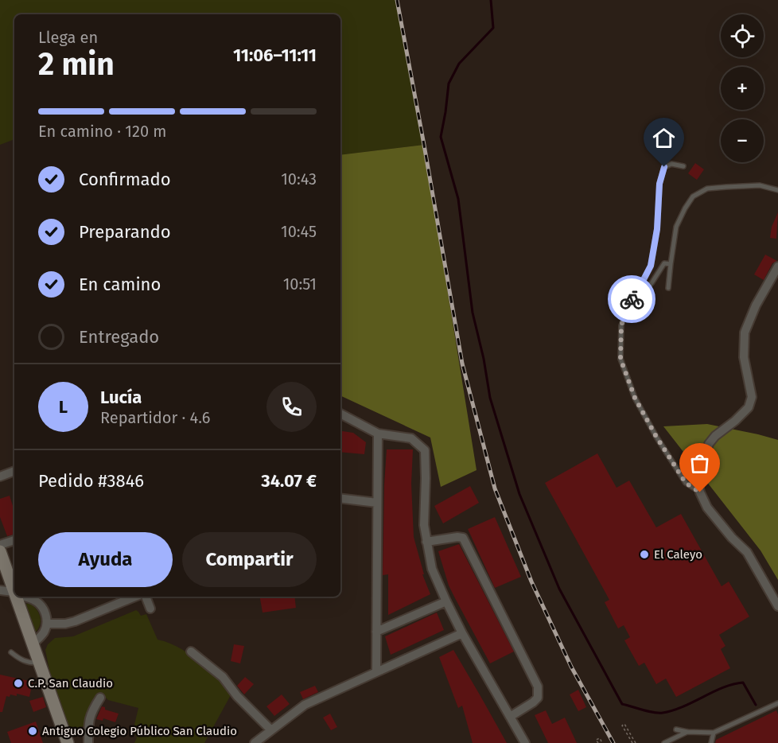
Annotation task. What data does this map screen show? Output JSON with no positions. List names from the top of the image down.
{
  "places": ["El Caleyo", "C.P. San Claudio", "Antiguo Colegio Público San Claudio"],
  "page": {
    "map_buttons": ["+", "−"],
    "heading": ["2 min", "Llega en", "11:06–11:11"],
    "panel": [
      "Lucía",
      "Repartidor · 4.6",
      "Pedido #3846",
      "34.07 €"
    ],
    "bar": "En camino · 120 m",
    "list": [
      ["Confirmado", "10:43"],
      ["Preparando", "10:45"],
      ["En camino", "10:51"],
      "Entregado"
    ],
    "round": "L",
    "buttons": ["Ayuda", "Compartir"]
  }
}
